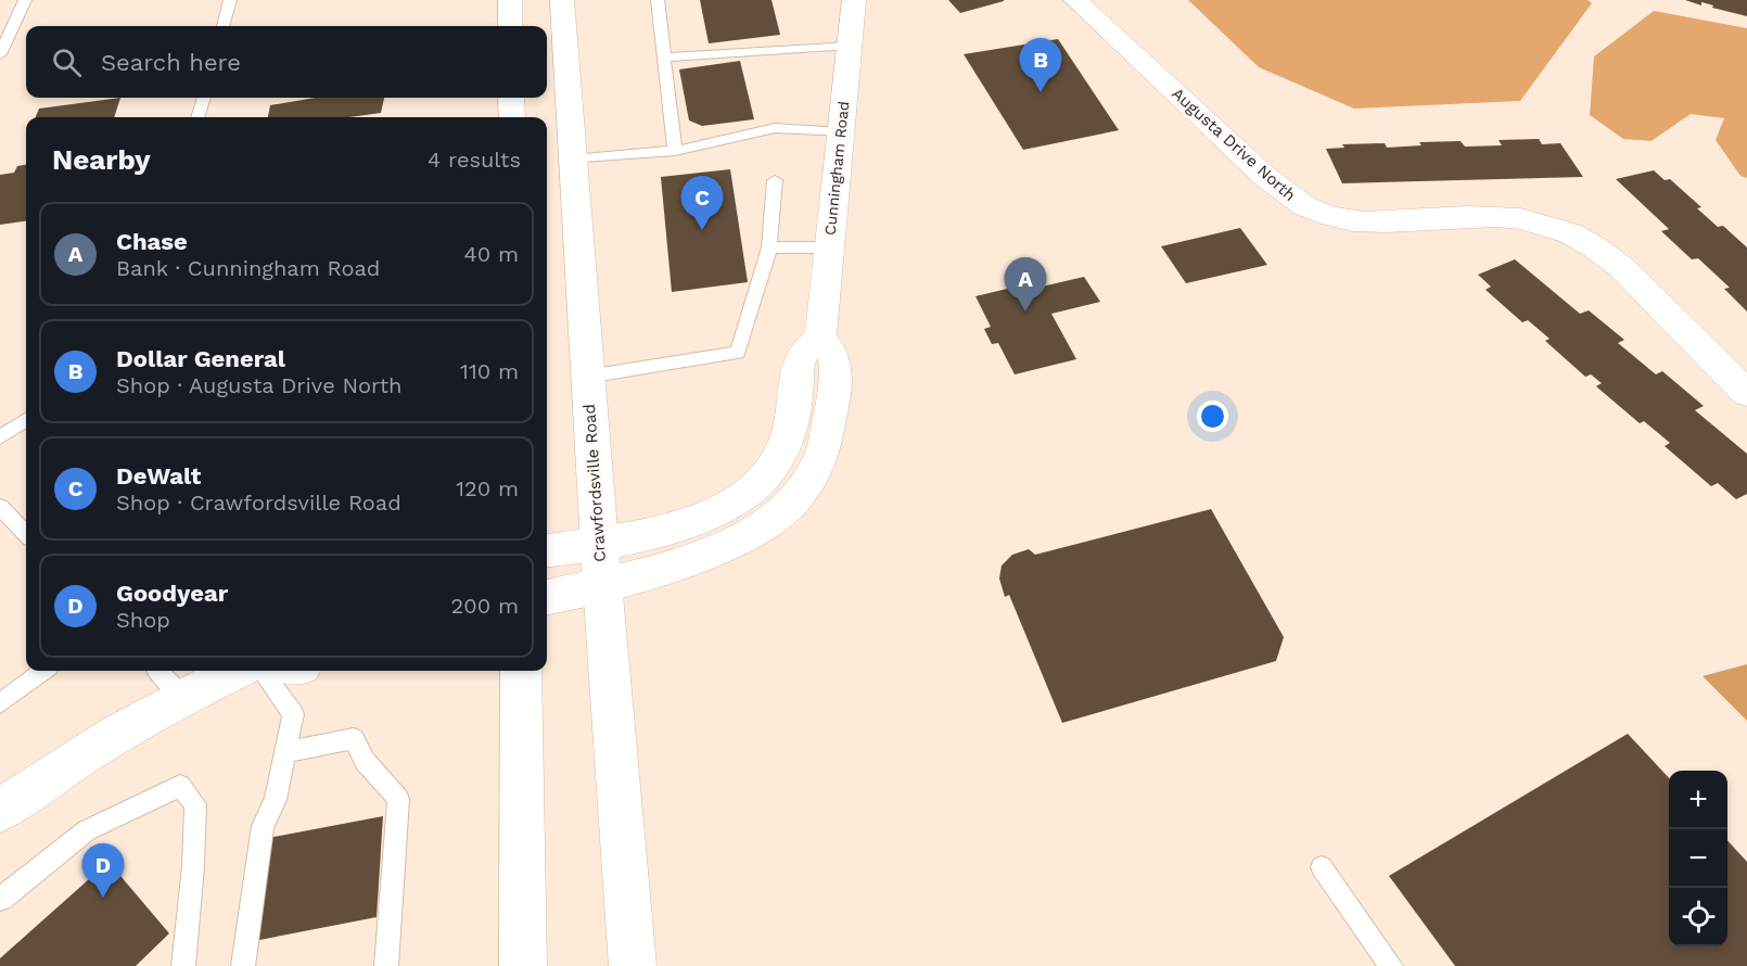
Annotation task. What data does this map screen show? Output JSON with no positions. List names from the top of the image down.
{
  "streets": {
    "street": ["Augusta Drive North", "Cunningham Road", "Crawfordsville Road"]
  },
  "page": {
    "search": "Search here",
    "pins": [
      "B",
      "C",
      "A",
      "D"
    ],
    "heading": ["Nearby", "4 results"],
    "list": [
      {
        "mark": "A",
        "name": "Chase",
        "note": "Bank · Cunningham Road",
        "value": "40 m"
      },
      {
        "mark": "B",
        "name": "Dollar General",
        "note": "Shop · Augusta Drive North",
        "value": "110 m"
      },
      {
        "mark": "C",
        "name": "DeWalt",
        "note": "Shop · Crawfordsville Road",
        "value": "120 m"
      },
      {
        "mark": "D",
        "name": "Goodyear",
        "note": "Shop",
        "value": "200 m"
      }
    ],
    "map_buttons": ["+", "−"]
  }
}
